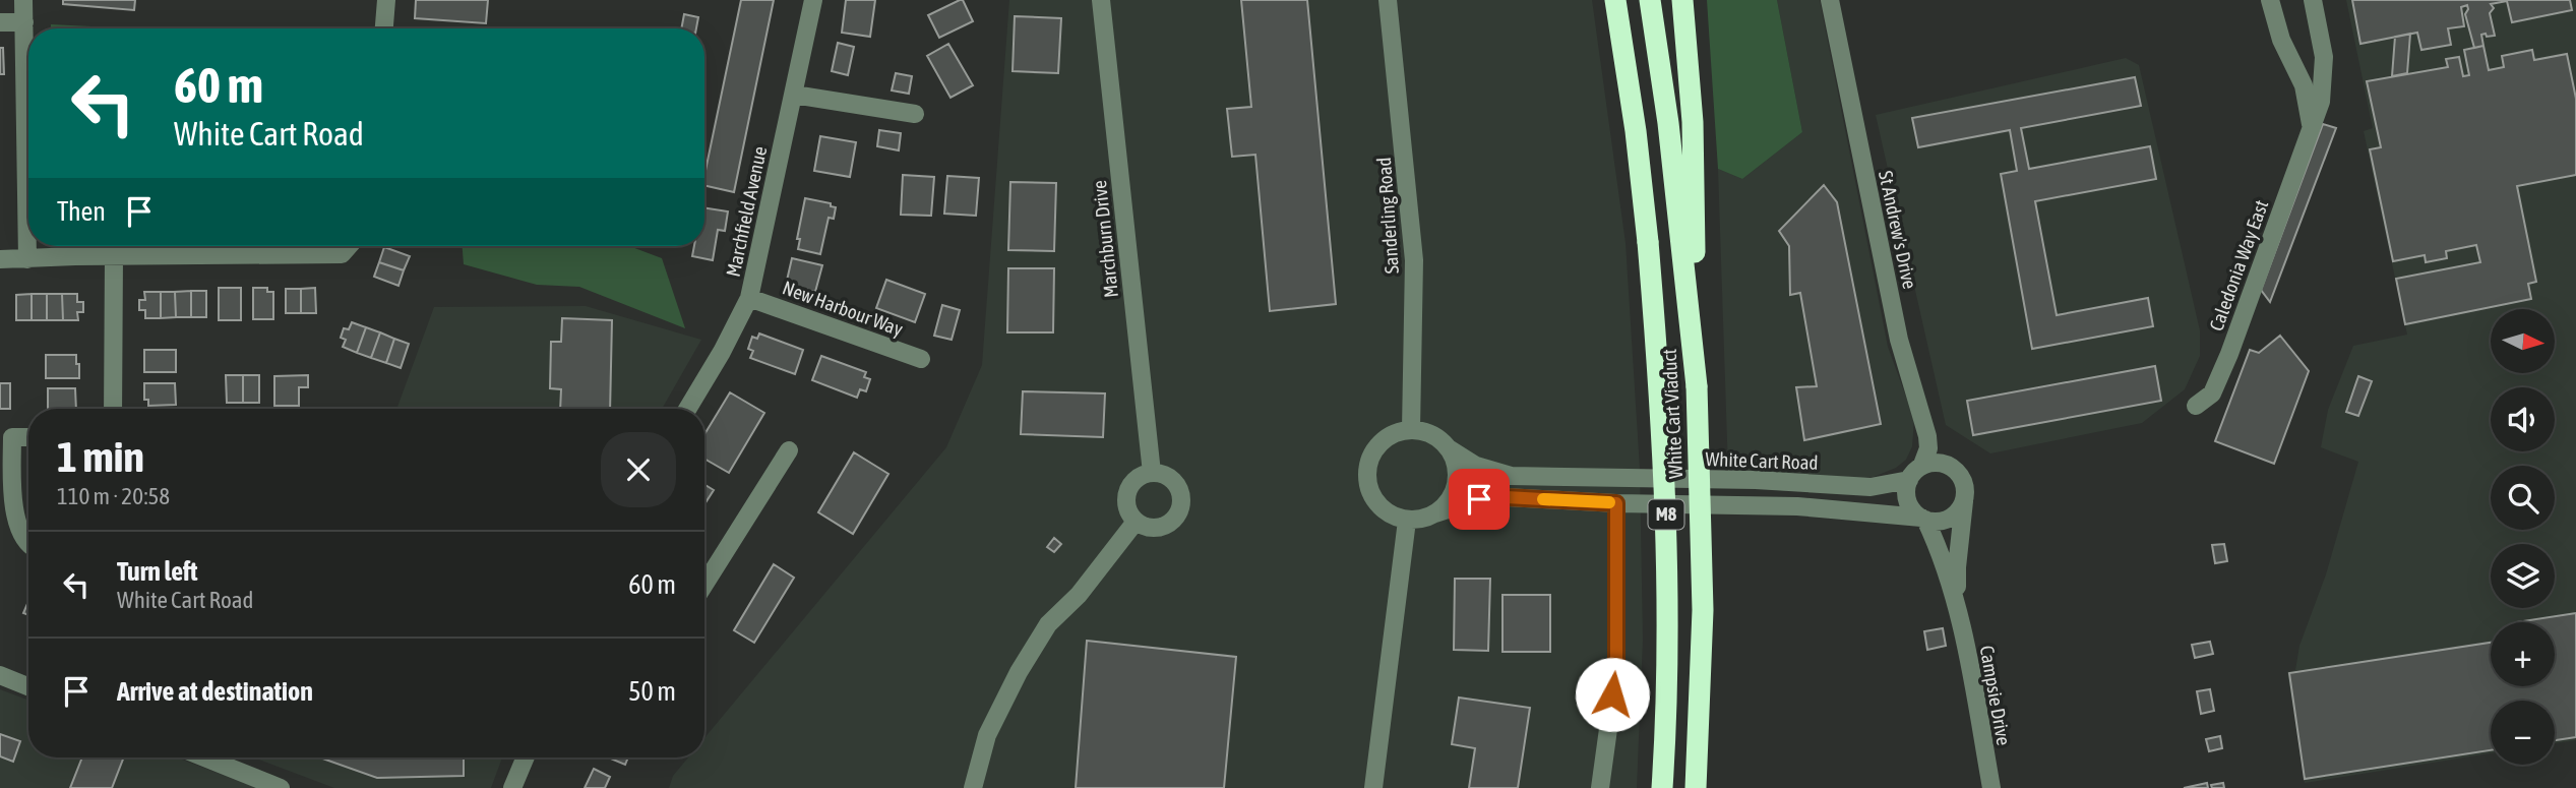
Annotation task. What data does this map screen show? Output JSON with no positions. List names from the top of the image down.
{
  "streets": {
    "highway": ["White Cart Viaduct", "M8"],
    "street": [
      "Marchfield Avenue",
      "Sanderling Road",
      "St Andrew's Drive",
      "Marchburn Drive",
      "Caledonia Way East",
      "New Harbour Way",
      "White Cart Road",
      "Campsie Drive"
    ]
  },
  "crossings": [
    ["Marchfield Avenue", "New Harbour Way"],
    ["Sanderling Road", "White Cart Road"],
    ["St Andrew's Drive", "White Cart Road"],
    ["St Andrew's Drive", "Campsie Drive"],
    ["White Cart Road", "Campsie Drive"]
  ],
  "north": "right",
  "page": {
    "turn": ["60 m", "White Cart Road"],
    "then": "Then",
    "map_buttons": ["+", "−"],
    "heading": ["1 min", "110 m · 20:58"],
    "list": [
      {
        "name": "Turn left",
        "note": "White Cart Road",
        "value": "60 m"
      },
      {
        "name": "Arrive at destination",
        "value": "50 m"
      }
    ]
  }
}
